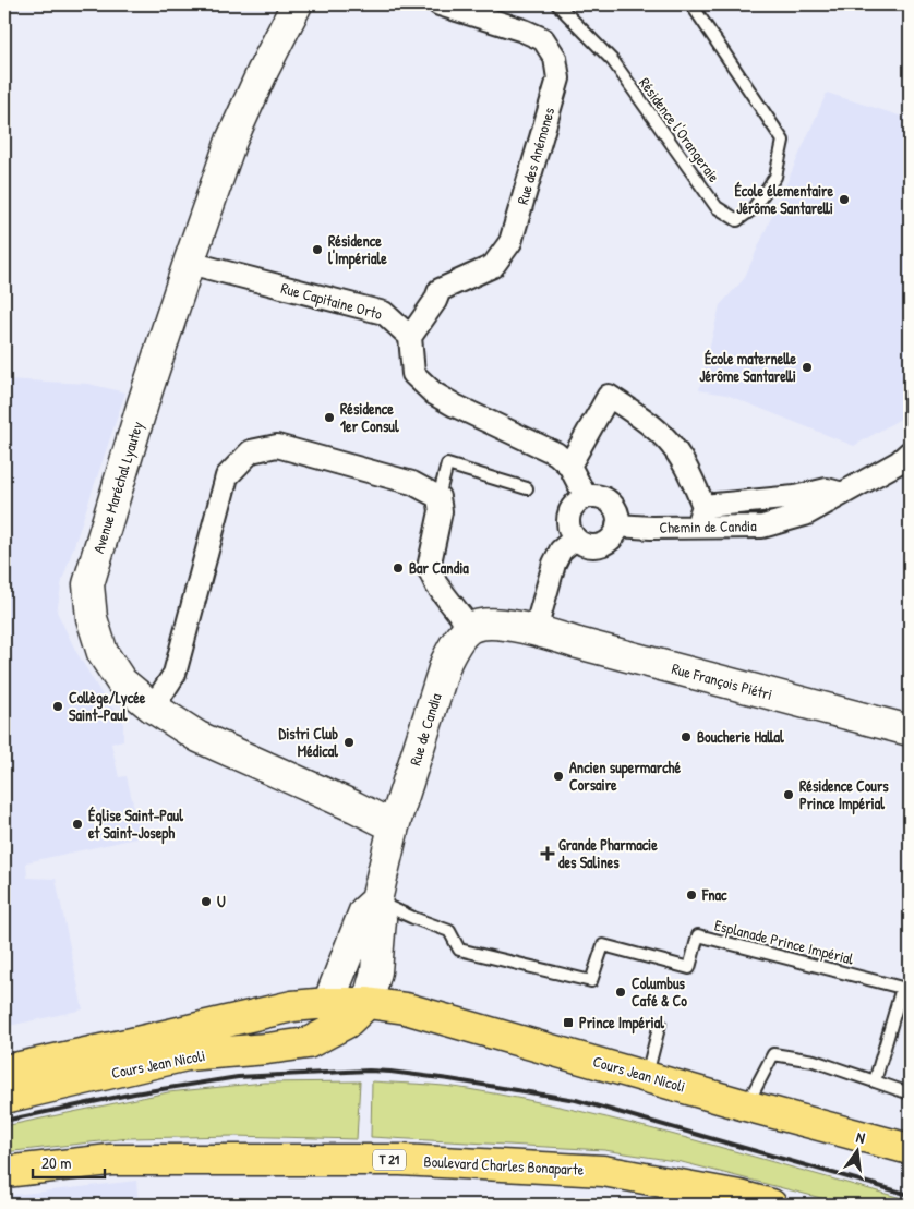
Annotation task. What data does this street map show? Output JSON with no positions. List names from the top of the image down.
{
  "streets": {
    "main road": ["Cours Jean Nicoli", "T 21", "Boulevard Charles Bonaparte"],
    "street": [
      "Rue des Anémones",
      "Rue Capitaine Orto",
      "Avenue Maréchal Lyautey",
      "Chemin de Candia",
      "Rue François Piétri",
      "Rue de Candia"
    ],
    "lane": ["Résidence l'Orangeraie", "Esplanade Prince Impérial"]
  },
  "crossings": [
    ["Rue des Anémones", "Rue Capitaine Orto"],
    ["Rue Capitaine Orto", "Avenue Maréchal Lyautey"],
    ["Avenue Maréchal Lyautey", "Rue de Candia"],
    ["Rue de Candia", "Esplanade Prince Impérial"],
    ["Rue de Candia", "Cours Jean Nicoli"]
  ],
  "places": {
    "other": [
      "École élementaire Jérôme Santarelli",
      "Résidence l'Impériale",
      "École maternelle Jérôme Santarelli",
      "Résidence 1er Consul",
      "Bar Candia",
      "Collège/Lycée Saint-Paul",
      "Boucherie Hallal",
      "Distri Club Médical",
      "Ancien supermarché Corsaire",
      "Résidence Cours Prince Impérial",
      "Église Saint-Paul et Saint-Joseph",
      "Fnac",
      "U",
      "Columbus Café & Co"
    ],
    "health": ["Grande Pharmacie des Salines"],
    "transit": ["Prince Impérial"]
  },
  "scale_bar": "20 m",
  "north": "top"
}
